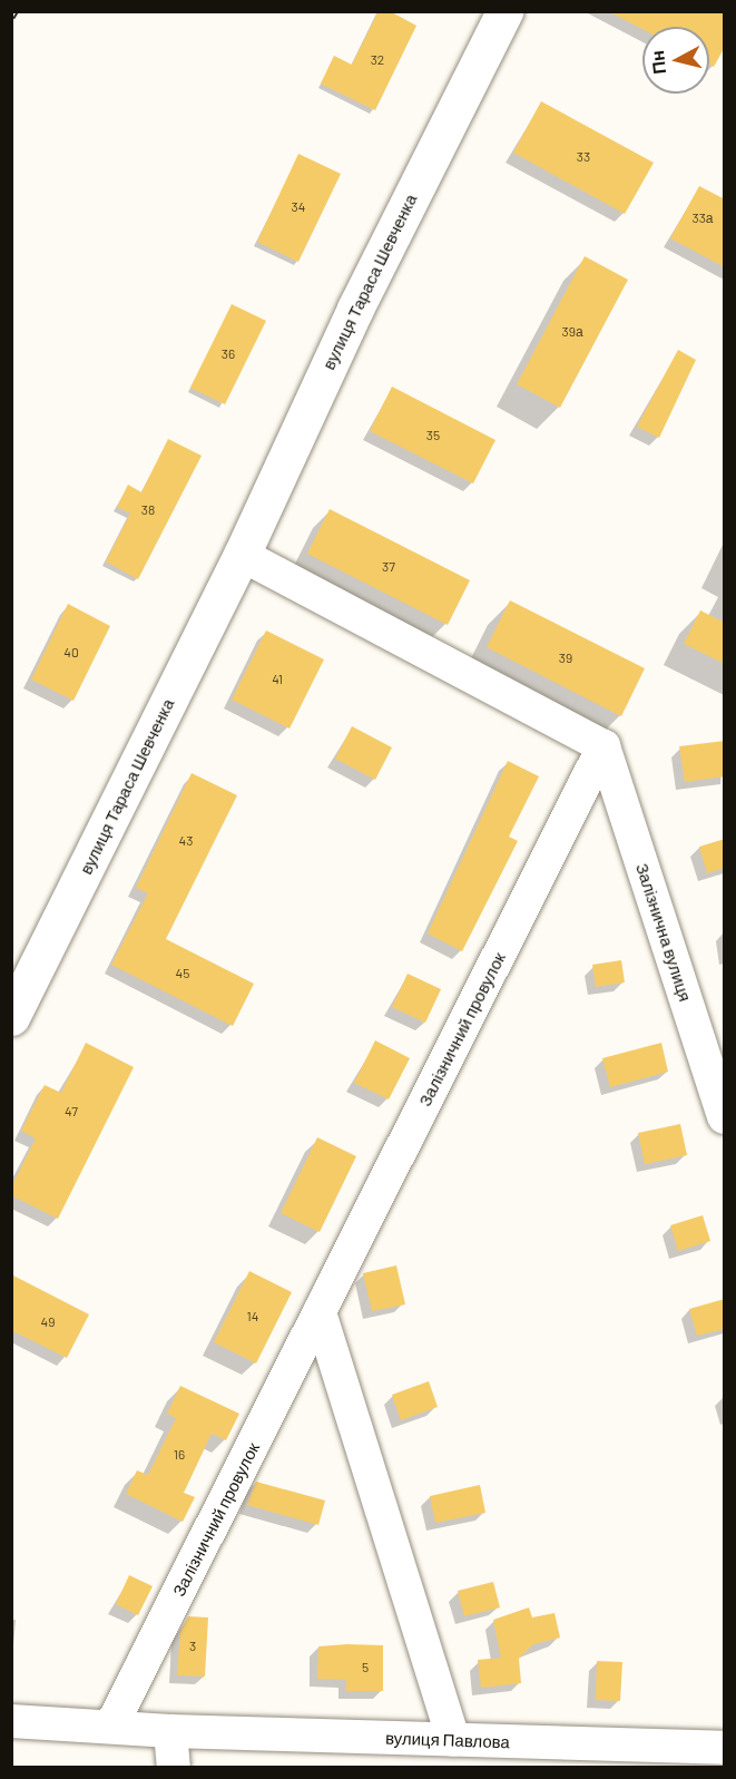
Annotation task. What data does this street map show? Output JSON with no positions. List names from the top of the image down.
{
  "streets": {
    "main road": ["вулиця Тараса Шевченка"],
    "street": ["Залізнична вулиця", "Залізничний провулок", "вулиця Павлова"]
  },
  "crossings": [
    ["Залізнична вулиця", "Залізничний провулок"],
    ["Залізничний провулок", "вулиця Павлова"]
  ],
  "house_numbers": [
    "32",
    "33",
    "34",
    "33а",
    "39а",
    "36",
    "35",
    "38",
    "37",
    "40",
    "39",
    "41",
    "43",
    "45",
    "47",
    "14",
    "49",
    "16",
    "3",
    "5"
  ],
  "north": "left"
}
